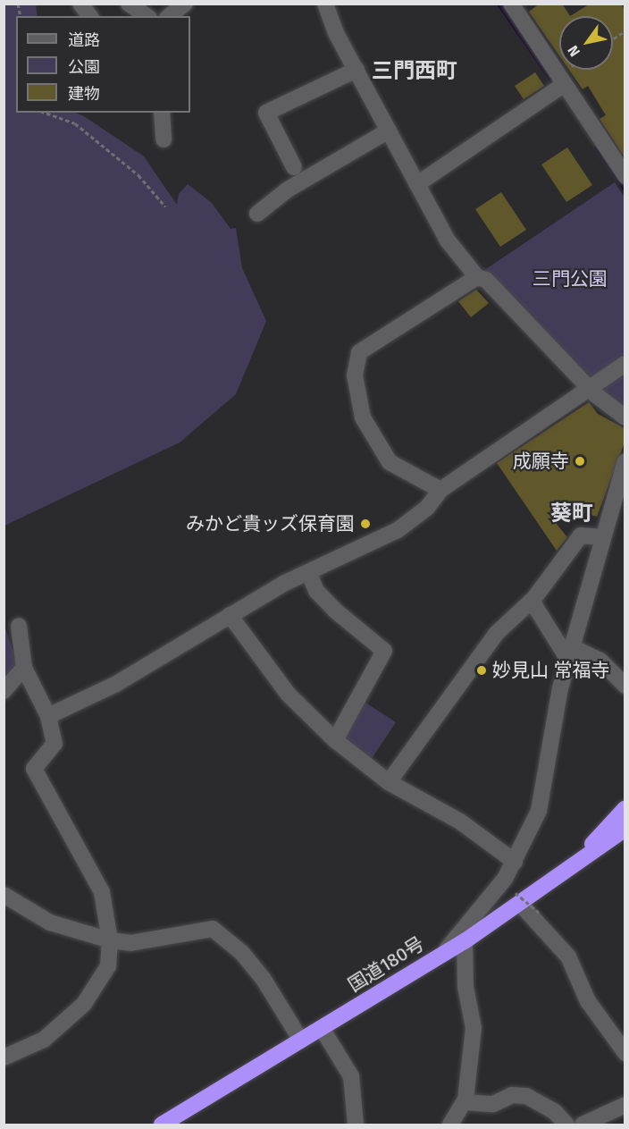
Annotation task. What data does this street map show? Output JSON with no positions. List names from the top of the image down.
{
  "streets": {
    "highway": ["国道180号"]
  },
  "districts": ["三門西町", "葵町"],
  "parks": ["三門公園"],
  "places": ["成願寺", "みかど貴ッズ保育園", "妙見山 常福寺"],
  "legend": ["道路", "公園", "建物"],
  "north": "bottom left"
}
